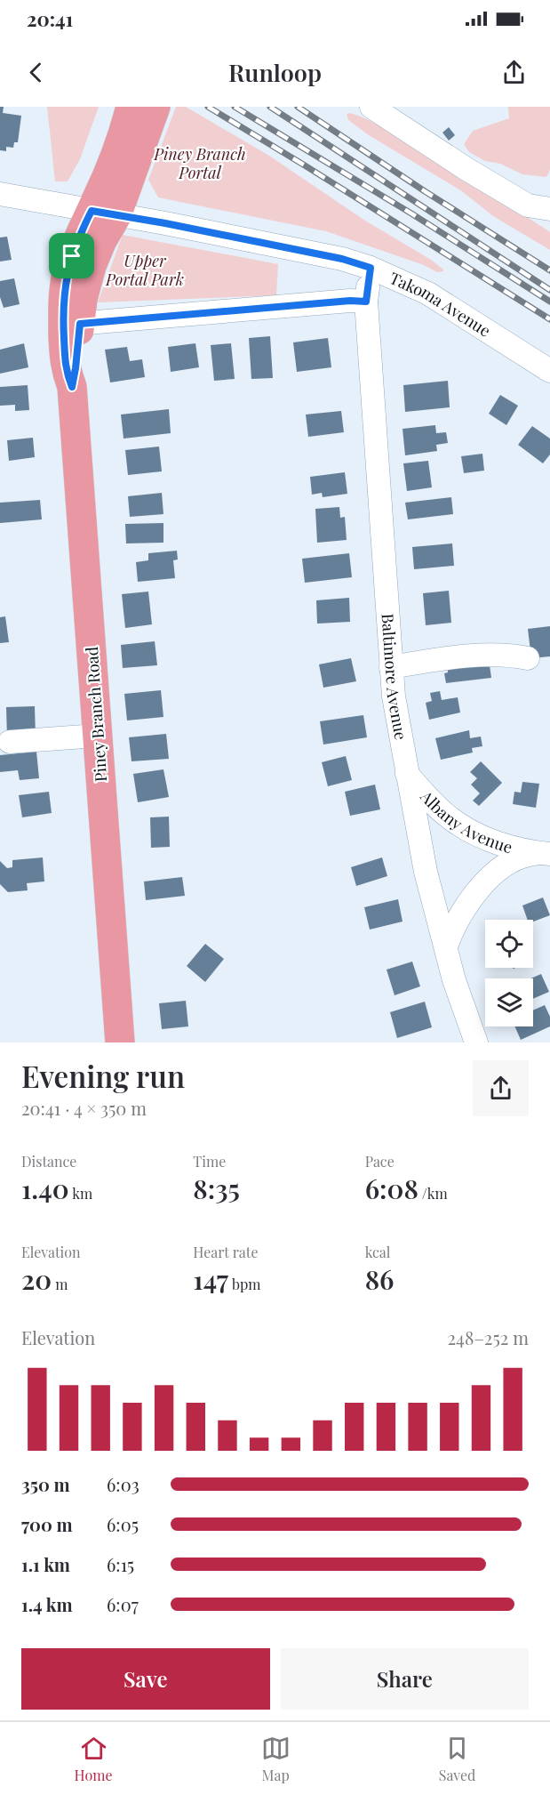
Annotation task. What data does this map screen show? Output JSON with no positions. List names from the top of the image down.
{
  "streets": {
    "main road": ["Piney Branch Road"],
    "street": ["Takoma Avenue", "Baltimore Avenue", "Albany Avenue"]
  },
  "crossings": [
    ["Takoma Avenue", "Baltimore Avenue"],
    ["Baltimore Avenue", "Albany Avenue"]
  ],
  "parks": ["Piney Branch Portal", "Upper Portal Park"],
  "page": {
    "status": "20:41",
    "header": "Runloop",
    "heading": ["Evening run", "20:41 · 4 × 350 m"],
    "stats": [
      ["Distance", "1.40 km"],
      ["Time", "8:35"],
      ["Pace", "6:08 /km"],
      ["Elevation", "20 m"],
      ["Heart rate", "147 bpm"],
      ["kcal", "86"]
    ],
    "chart": ["Elevation", "248–252 m"],
    "list": [
      {
        "name": "350 m",
        "note": "6:03"
      },
      {
        "name": "700 m",
        "note": "6:05"
      },
      {
        "name": "1.1 km",
        "note": "6:15"
      },
      {
        "name": "1.4 km",
        "note": "6:07"
      }
    ],
    "buttons": ["Save", "Share"],
    "tabs": ["Home", "Map", "Saved"]
  }
}
